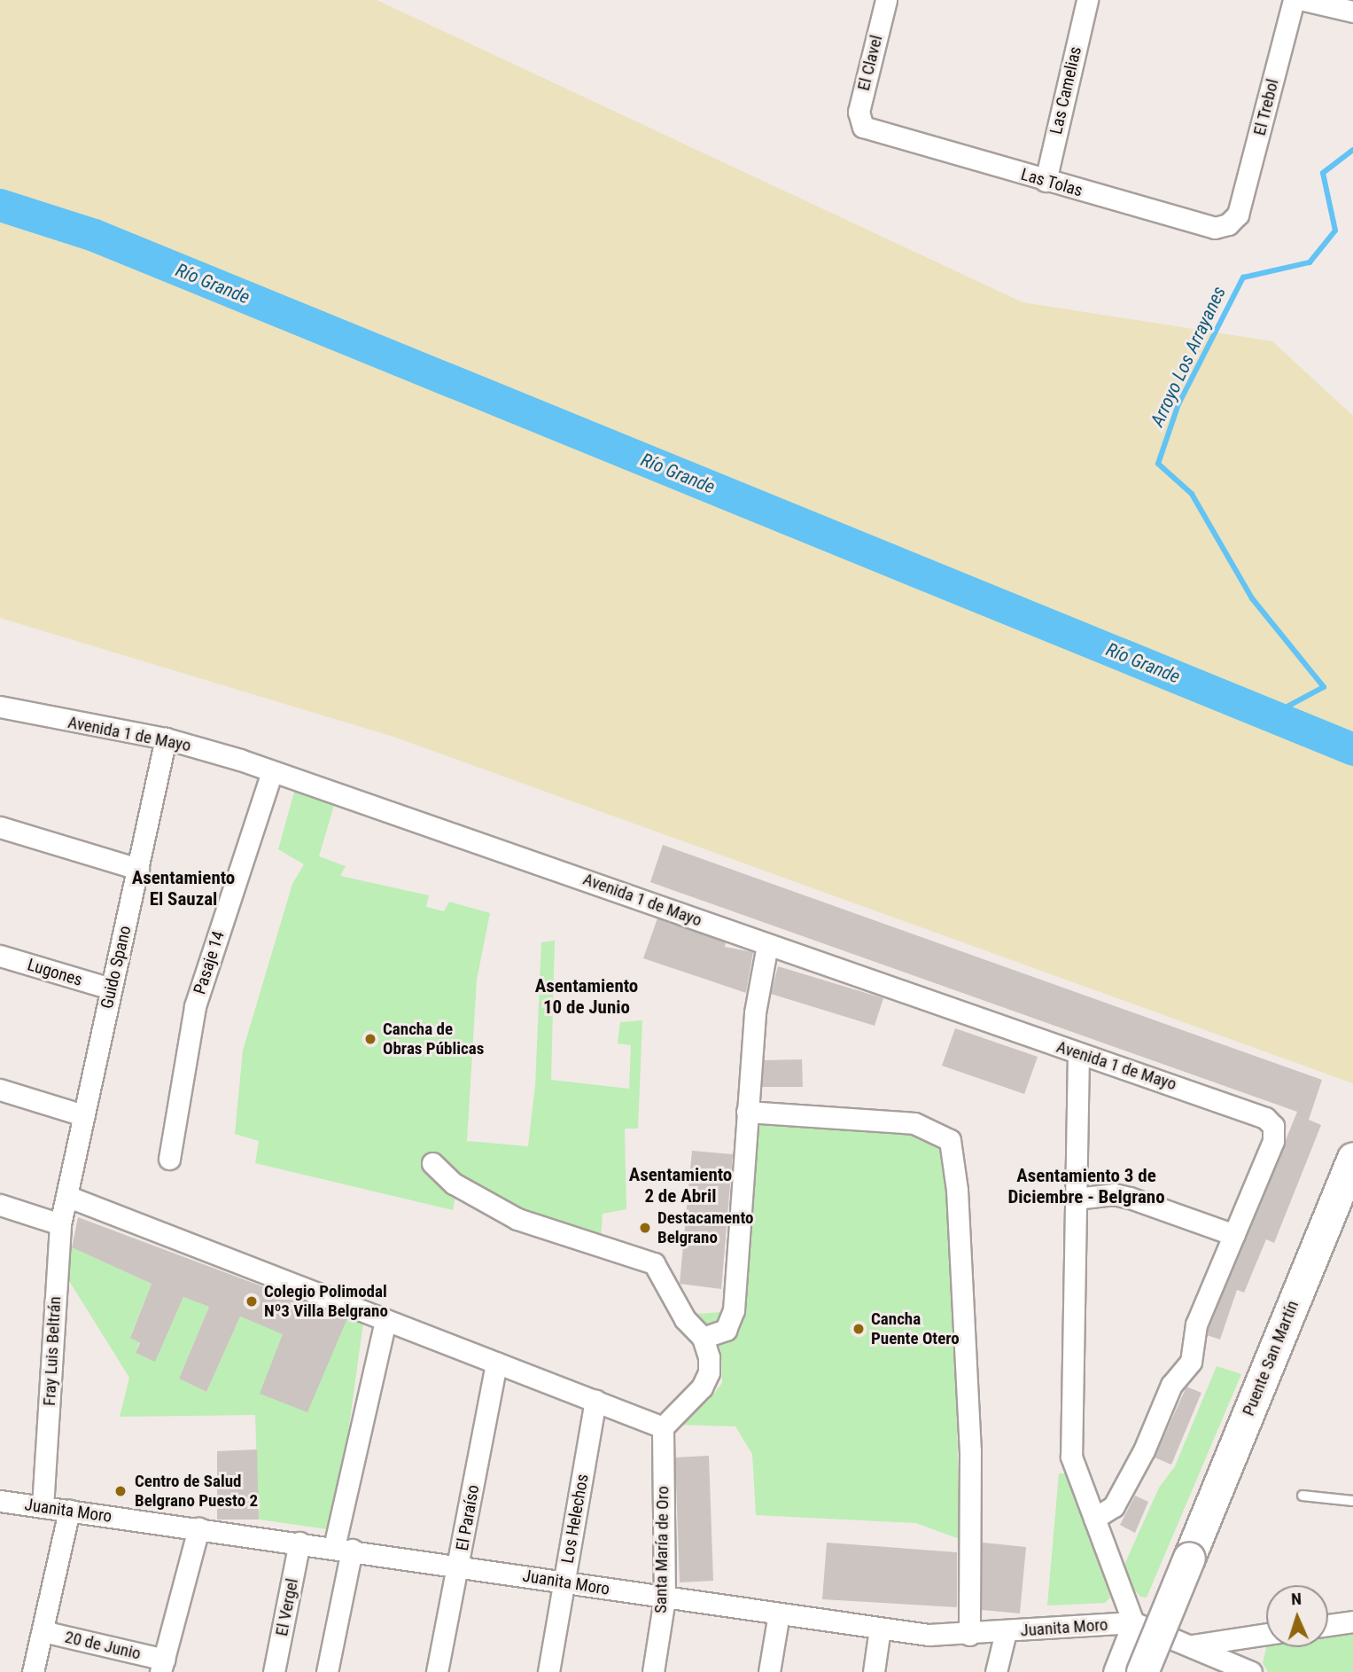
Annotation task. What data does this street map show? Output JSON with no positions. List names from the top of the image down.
{
  "streets": {
    "main road": ["Puente San Martín"],
    "street": [
      "El Clavel",
      "Las Camelias",
      "El Trebol",
      "Las Tolas",
      "Avenida 1 de Mayo",
      "Pasaje 14",
      "Guido Spano",
      "Lugones",
      "Fray Luis Beltrán",
      "Juanita Moro",
      "El Paraíso",
      "Los Helechos",
      "Santa María de Oro",
      "El Vergel",
      "20 de Junio"
    ]
  },
  "crossings": [
    ["El Clavel", "Las Tolas"],
    ["Las Camelias", "Las Tolas"],
    ["El Trebol", "Las Tolas"],
    ["Avenida 1 de Mayo", "Pasaje 14"],
    ["Avenida 1 de Mayo", "Guido Spano"],
    ["Guido Spano", "Lugones"],
    ["Guido Spano", "Fray Luis Beltrán"],
    ["Fray Luis Beltrán", "Juanita Moro"],
    ["Juanita Moro", "El Paraíso"],
    ["Juanita Moro", "Los Helechos"],
    ["Juanita Moro", "Santa María de Oro"],
    ["Juanita Moro", "El Vergel"]
  ],
  "districts": [
    "Asentamiento El Sauzal",
    "Asentamiento 10 de Junio",
    "Asentamiento 2 de Abril",
    "Asentamiento 3 de Diciembre - Belgrano"
  ],
  "water": ["Río Grande", "Arroyo Los Arrayanes"],
  "places": [
    "Cancha de Obras Públicas",
    "Destacamento Belgrano",
    "Colegio Polimodal Nº3 Villa Belgrano",
    "Cancha Puente Otero",
    "Centro de Salud Belgrano Puesto 2"
  ],
  "north": "top"
}
